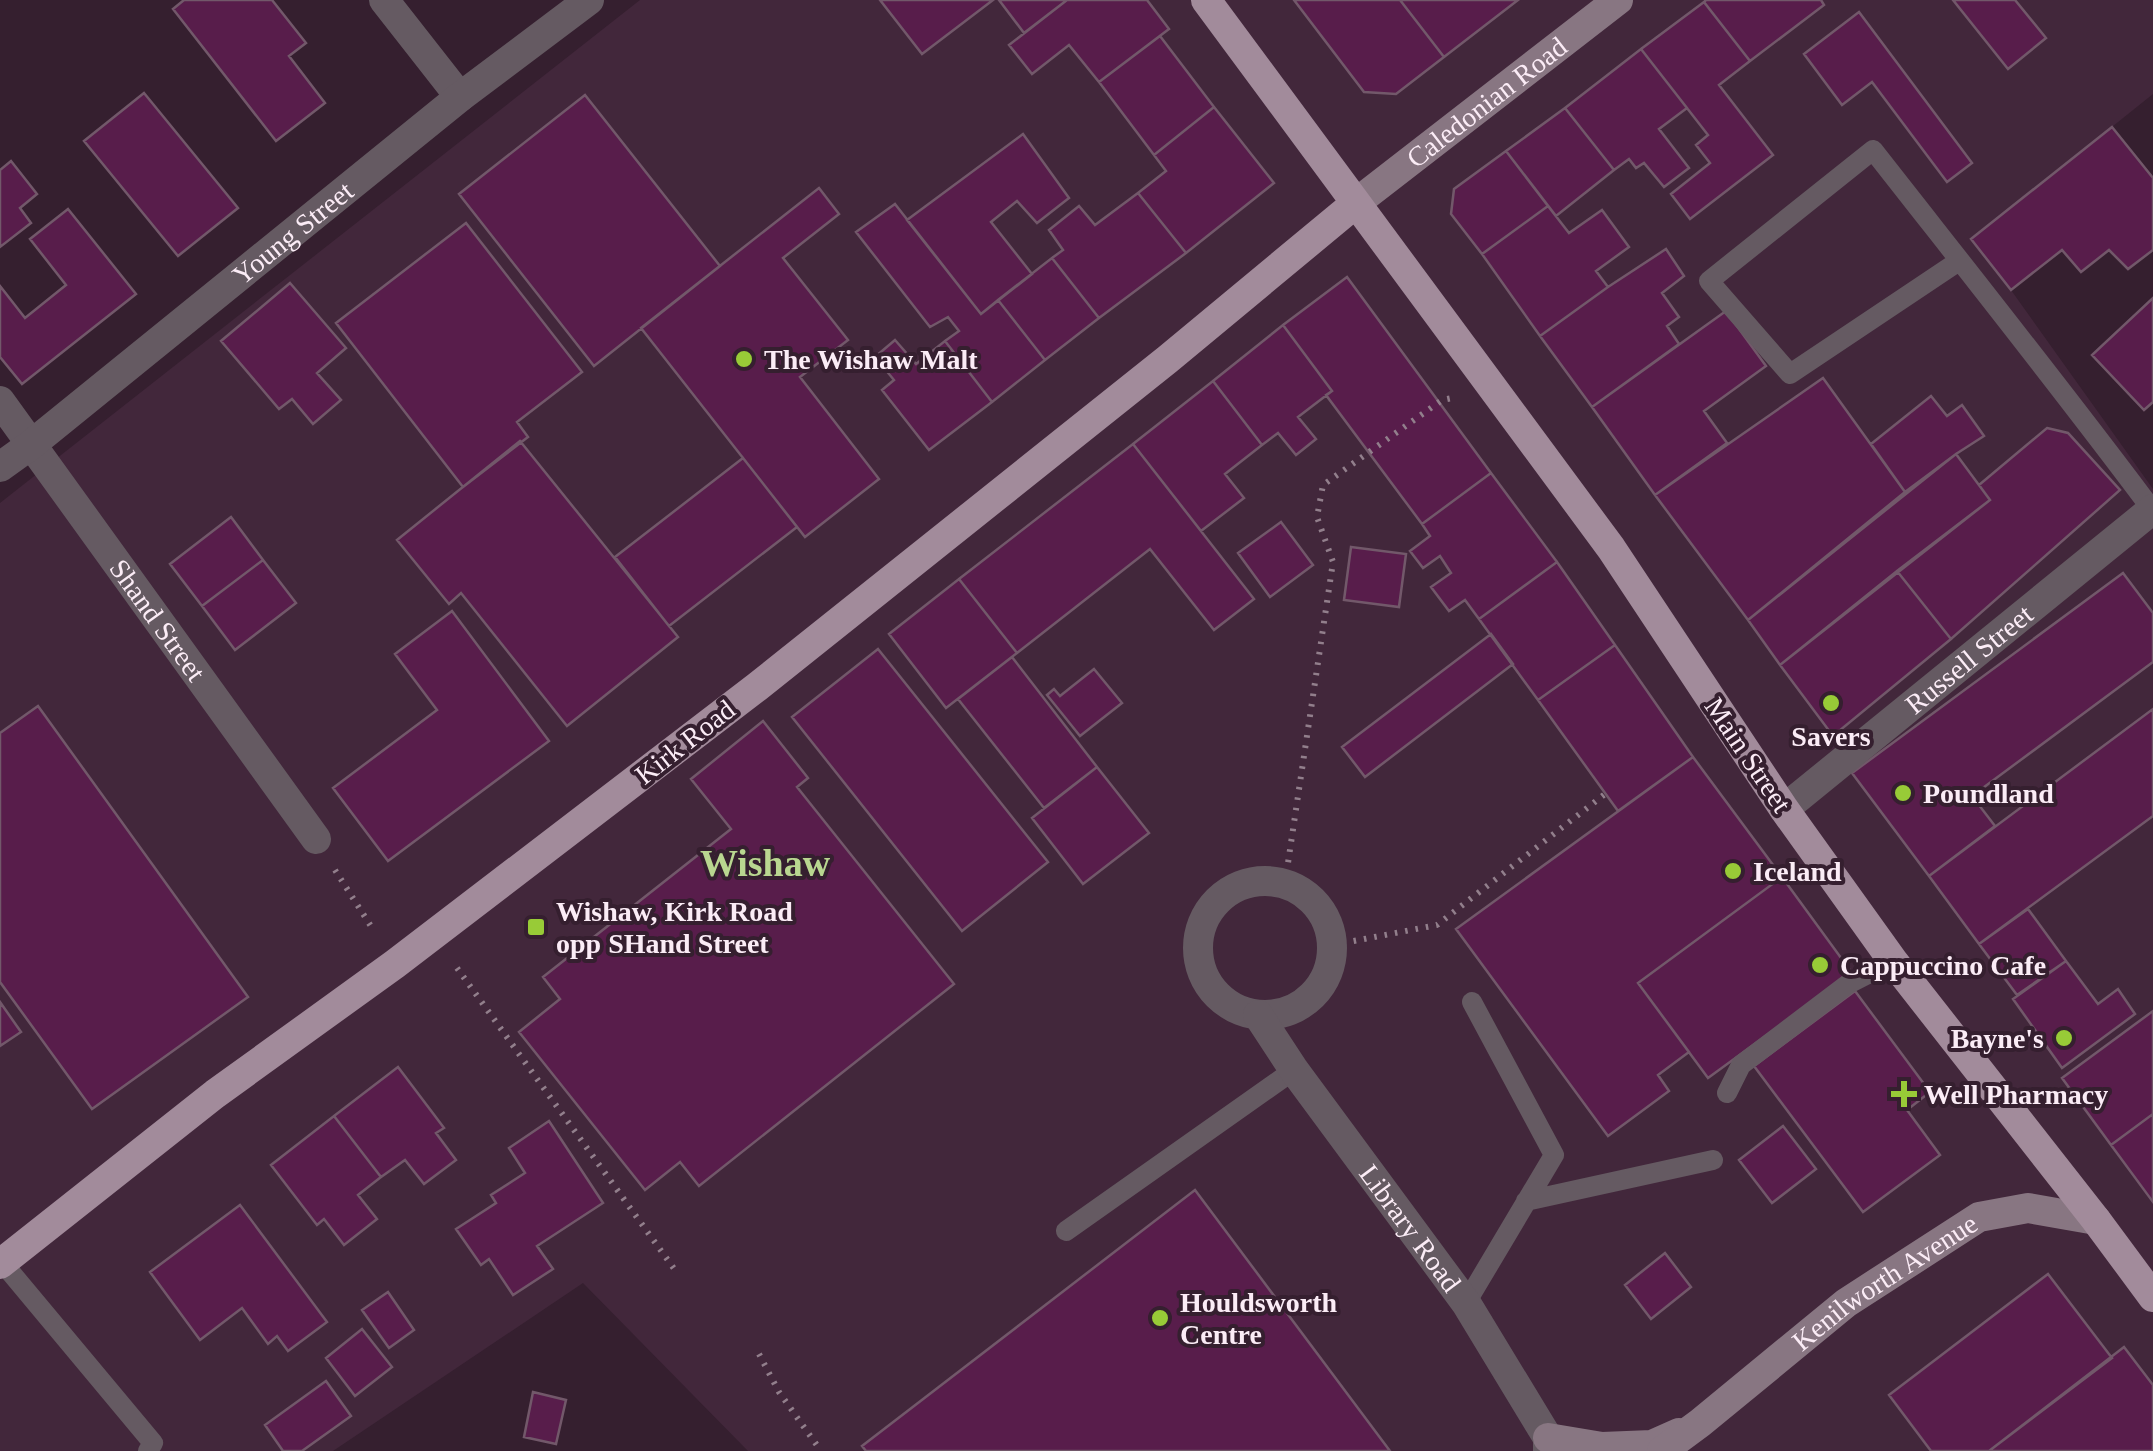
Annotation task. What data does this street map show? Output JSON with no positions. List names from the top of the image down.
{
  "streets": {
    "main road": [
      "Caledonian Road",
      "Kirk Road",
      "Main Street",
      "Kenilworth Avenue"
    ],
    "street": [
      "Young Street",
      "Shand Street",
      "Russell Street",
      "Library Road"
    ]
  },
  "crossings": [
    ["Caledonian Road", "Kirk Road"],
    ["Caledonian Road", "Main Street"],
    ["Young Street", "Shand Street"],
    ["Russell Street", "Main Street"],
    ["Kirk Road", "Main Street"],
    ["Main Street", "Kenilworth Avenue"],
    ["Library Road", "Kenilworth Avenue"]
  ],
  "districts": ["Wishaw"],
  "places": {
    "other": [
      "The Wishaw Malt",
      "Savers",
      "Poundland",
      "Iceland",
      "Cappuccino Cafe",
      "Bayne's",
      "Houldsworth Centre"
    ],
    "transit": ["Wishaw, Kirk Road opp SHand Street"],
    "health": ["Well Pharmacy"]
  }
}
